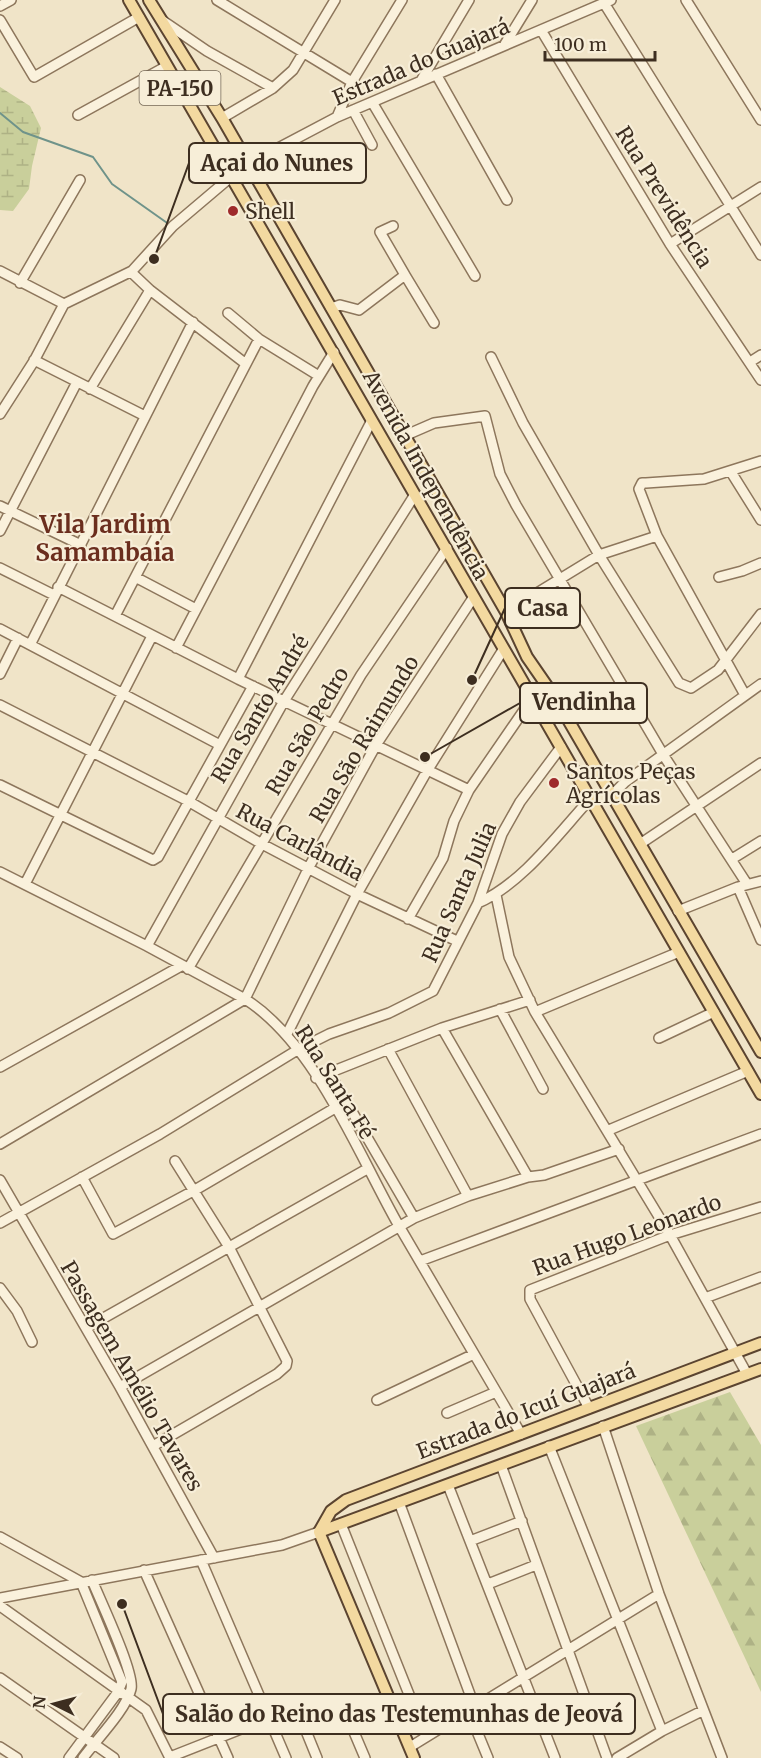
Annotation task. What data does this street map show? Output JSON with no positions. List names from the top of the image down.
{
  "streets": {
    "main road": ["PA-150", "Avenida Independência", "Estrada do Icuí Guajará"],
    "street": [
      "Estrada do Guajará",
      "Rua Previdência",
      "Rua Santo André",
      "Rua São Pedro",
      "Rua São Raimundo",
      "Rua Carlândia",
      "Rua Santa Julia",
      "Rua Santa Fé",
      "Rua Hugo Leonardo",
      "Passagem Amélio Tavares"
    ]
  },
  "crossings": [
    ["Estrada do Guajará", "Rua Previdência"],
    ["Estrada do Guajará", "Avenida Independência"],
    ["Avenida Independência", "Rua Santo André"],
    ["Avenida Independência", "Rua São Pedro"],
    ["Avenida Independência", "Rua São Raimundo"],
    ["Avenida Independência", "Rua Santa Julia"],
    ["Rua Santo André", "Rua Carlândia"],
    ["Rua Santo André", "Rua Santa Fé"],
    ["Rua São Pedro", "Rua Carlândia"],
    ["Rua São Pedro", "Rua Santa Fé"],
    ["Rua São Raimundo", "Rua Carlândia"],
    ["Rua São Raimundo", "Rua Santa Fé"],
    ["Rua Carlândia", "Rua Santa Julia"],
    ["Rua Santa Julia", "Rua Santa Fé"],
    ["Rua Santa Julia", "Passagem Amélio Tavares"],
    ["Rua Santa Fé", "Estrada do Icuí Guajará"],
    ["Rua Hugo Leonardo", "Estrada do Icuí Guajará"],
    ["Passagem Amélio Tavares", "Estrada do Icuí Guajará"]
  ],
  "districts": ["Vila Jardim Samambaia"],
  "places": [
    "Shell",
    "Açai do Nunes",
    "Casa",
    "Vendinha",
    "Santos Peças Agrícolas",
    "Salão do Reino das Testemunhas de Jeová"
  ],
  "scale_bar": "100 m",
  "north": "left"
}
